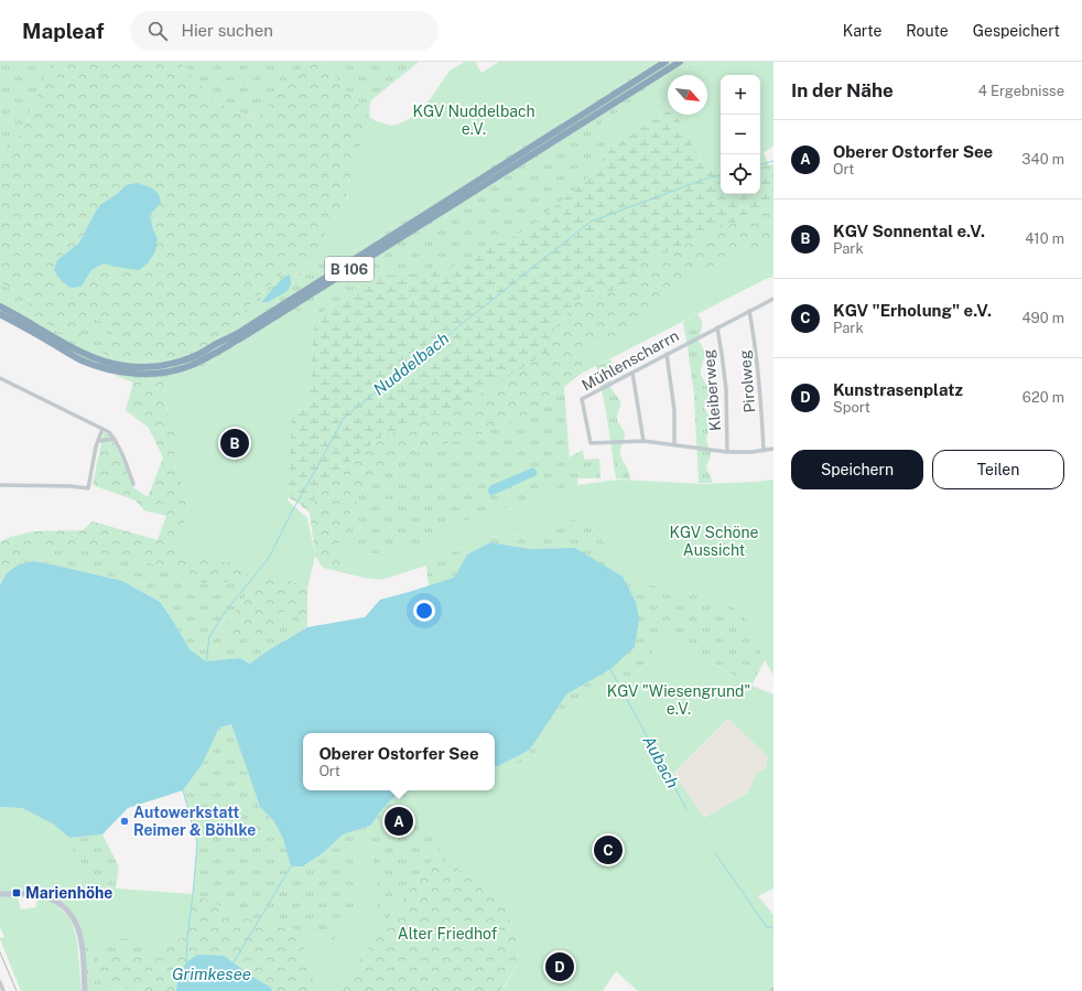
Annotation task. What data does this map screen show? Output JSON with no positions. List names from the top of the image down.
{
  "streets": {
    "highway": ["B 106"],
    "street": ["Mühlenscharrn", "Pirolweg", "Kleiberweg"]
  },
  "crossings": [
    ["Mühlenscharrn", "Pirolweg"],
    ["Mühlenscharrn", "Kleiberweg"]
  ],
  "water": ["Nuddelbach", "Aubach", "Grimkesee"],
  "parks": [
    "KGV Nuddelbach e.V.",
    "KGV Schöne Aussicht",
    "KGV \"Wiesengrund\" e.V.",
    "Alter Friedhof"
  ],
  "places": {
    "other": ["Autowerkstatt Reimer & Böhlke"],
    "transit": ["Marienhöhe"]
  },
  "north": "bottom right",
  "page": {
    "header": "Mapleaf",
    "search": "Hier suchen",
    "nav": ["Karte", "Route", "Gespeichert"],
    "heading": ["In der Nähe", "4 Ergebnisse"],
    "map_buttons": ["+", "−"],
    "list": [
      {
        "mark": "A",
        "name": "Oberer Ostorfer See",
        "note": "Ort",
        "value": "340 m"
      },
      {
        "mark": "B",
        "name": "KGV Sonnental e.V.",
        "note": "Park",
        "value": "410 m"
      },
      {
        "mark": "C",
        "name": "KGV \"Erholung\" e.V.",
        "note": "Park",
        "value": "490 m"
      },
      {
        "mark": "D",
        "name": "Kunstrasenplatz",
        "note": "Sport",
        "value": "620 m"
      }
    ],
    "pins": [
      "B",
      "A",
      "C",
      "D"
    ],
    "buttons": ["Speichern", "Teilen"],
    "popup": ["Oberer Ostorfer See", "Ort"]
  }
}
